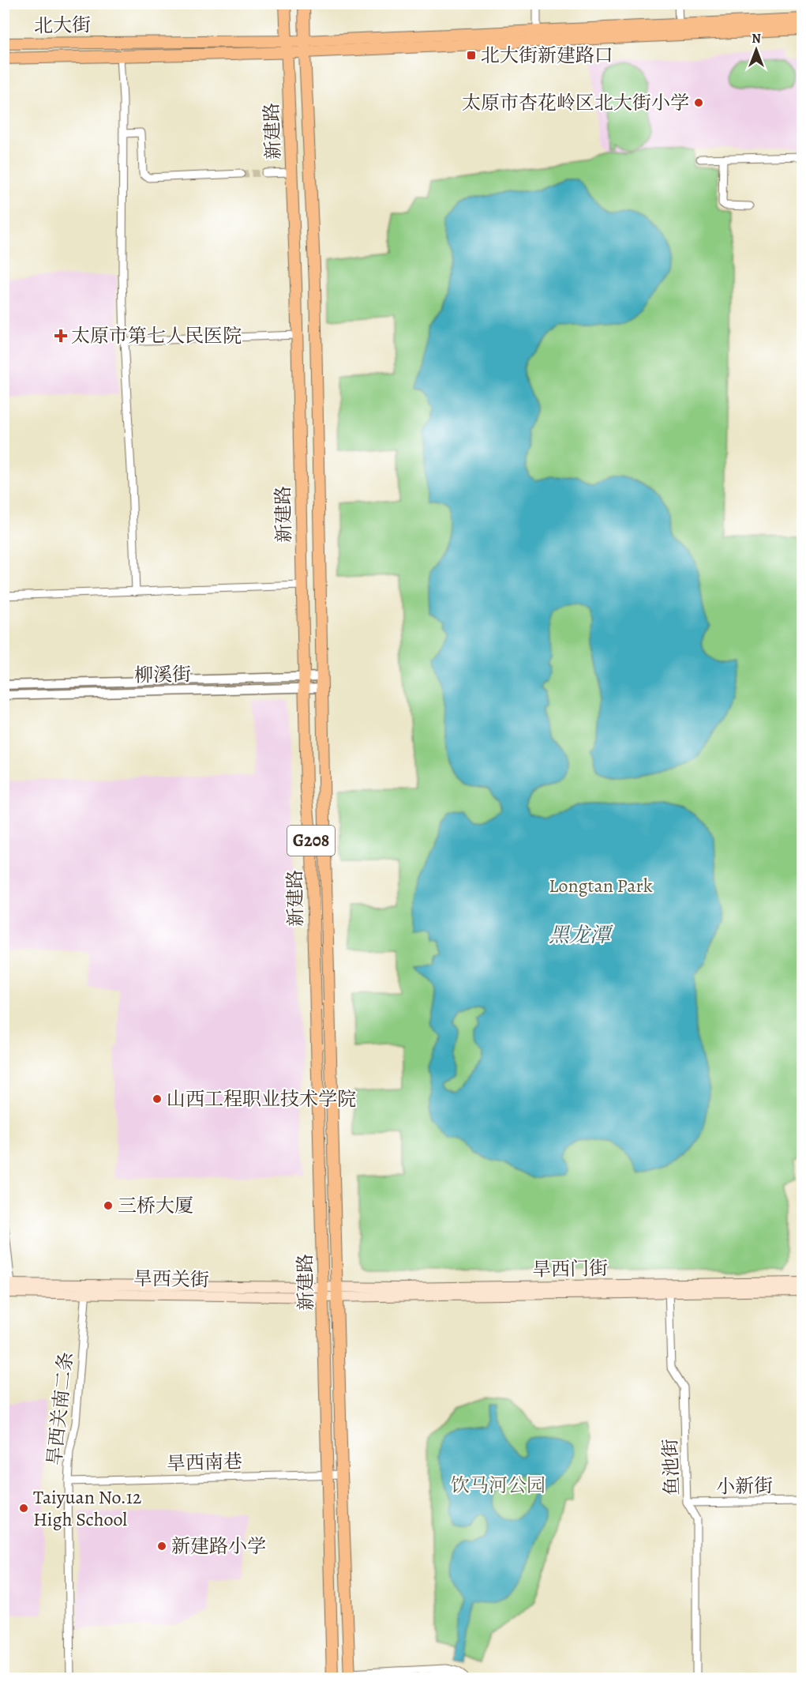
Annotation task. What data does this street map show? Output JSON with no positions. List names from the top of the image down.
{
  "streets": {
    "main road": [
      "北大街",
      "新建路",
      "G208",
      "旱西门街",
      "旱西关街"
    ],
    "street": [
      "柳溪街",
      "旱西关南二条",
      "旱西南巷",
      "鱼池街",
      "小新街"
    ]
  },
  "crossings": [
    ["北大街", "新建路"],
    ["新建路", "柳溪街"],
    ["新建路", "旱西门街"],
    ["新建路", "旱西关街"],
    ["新建路", "旱西南巷"],
    ["旱西门街", "旱西关街"],
    ["旱西门街", "鱼池街"],
    ["旱西关街", "旱西关南二条"],
    ["旱西关南二条", "旱西南巷"],
    ["鱼池街", "小新街"]
  ],
  "water": ["黑龙潭"],
  "parks": ["Longtan Park", "饮马河公园"],
  "places": {
    "transit": ["北大街新建路口"],
    "other": [
      "太原市杏花岭区北大街小学",
      "山西工程职业技术学院",
      "三桥大厦",
      "Taiyuan No.12 High School",
      "新建路小学"
    ],
    "health": ["太原市第七人民医院"]
  },
  "north": "top"
}
